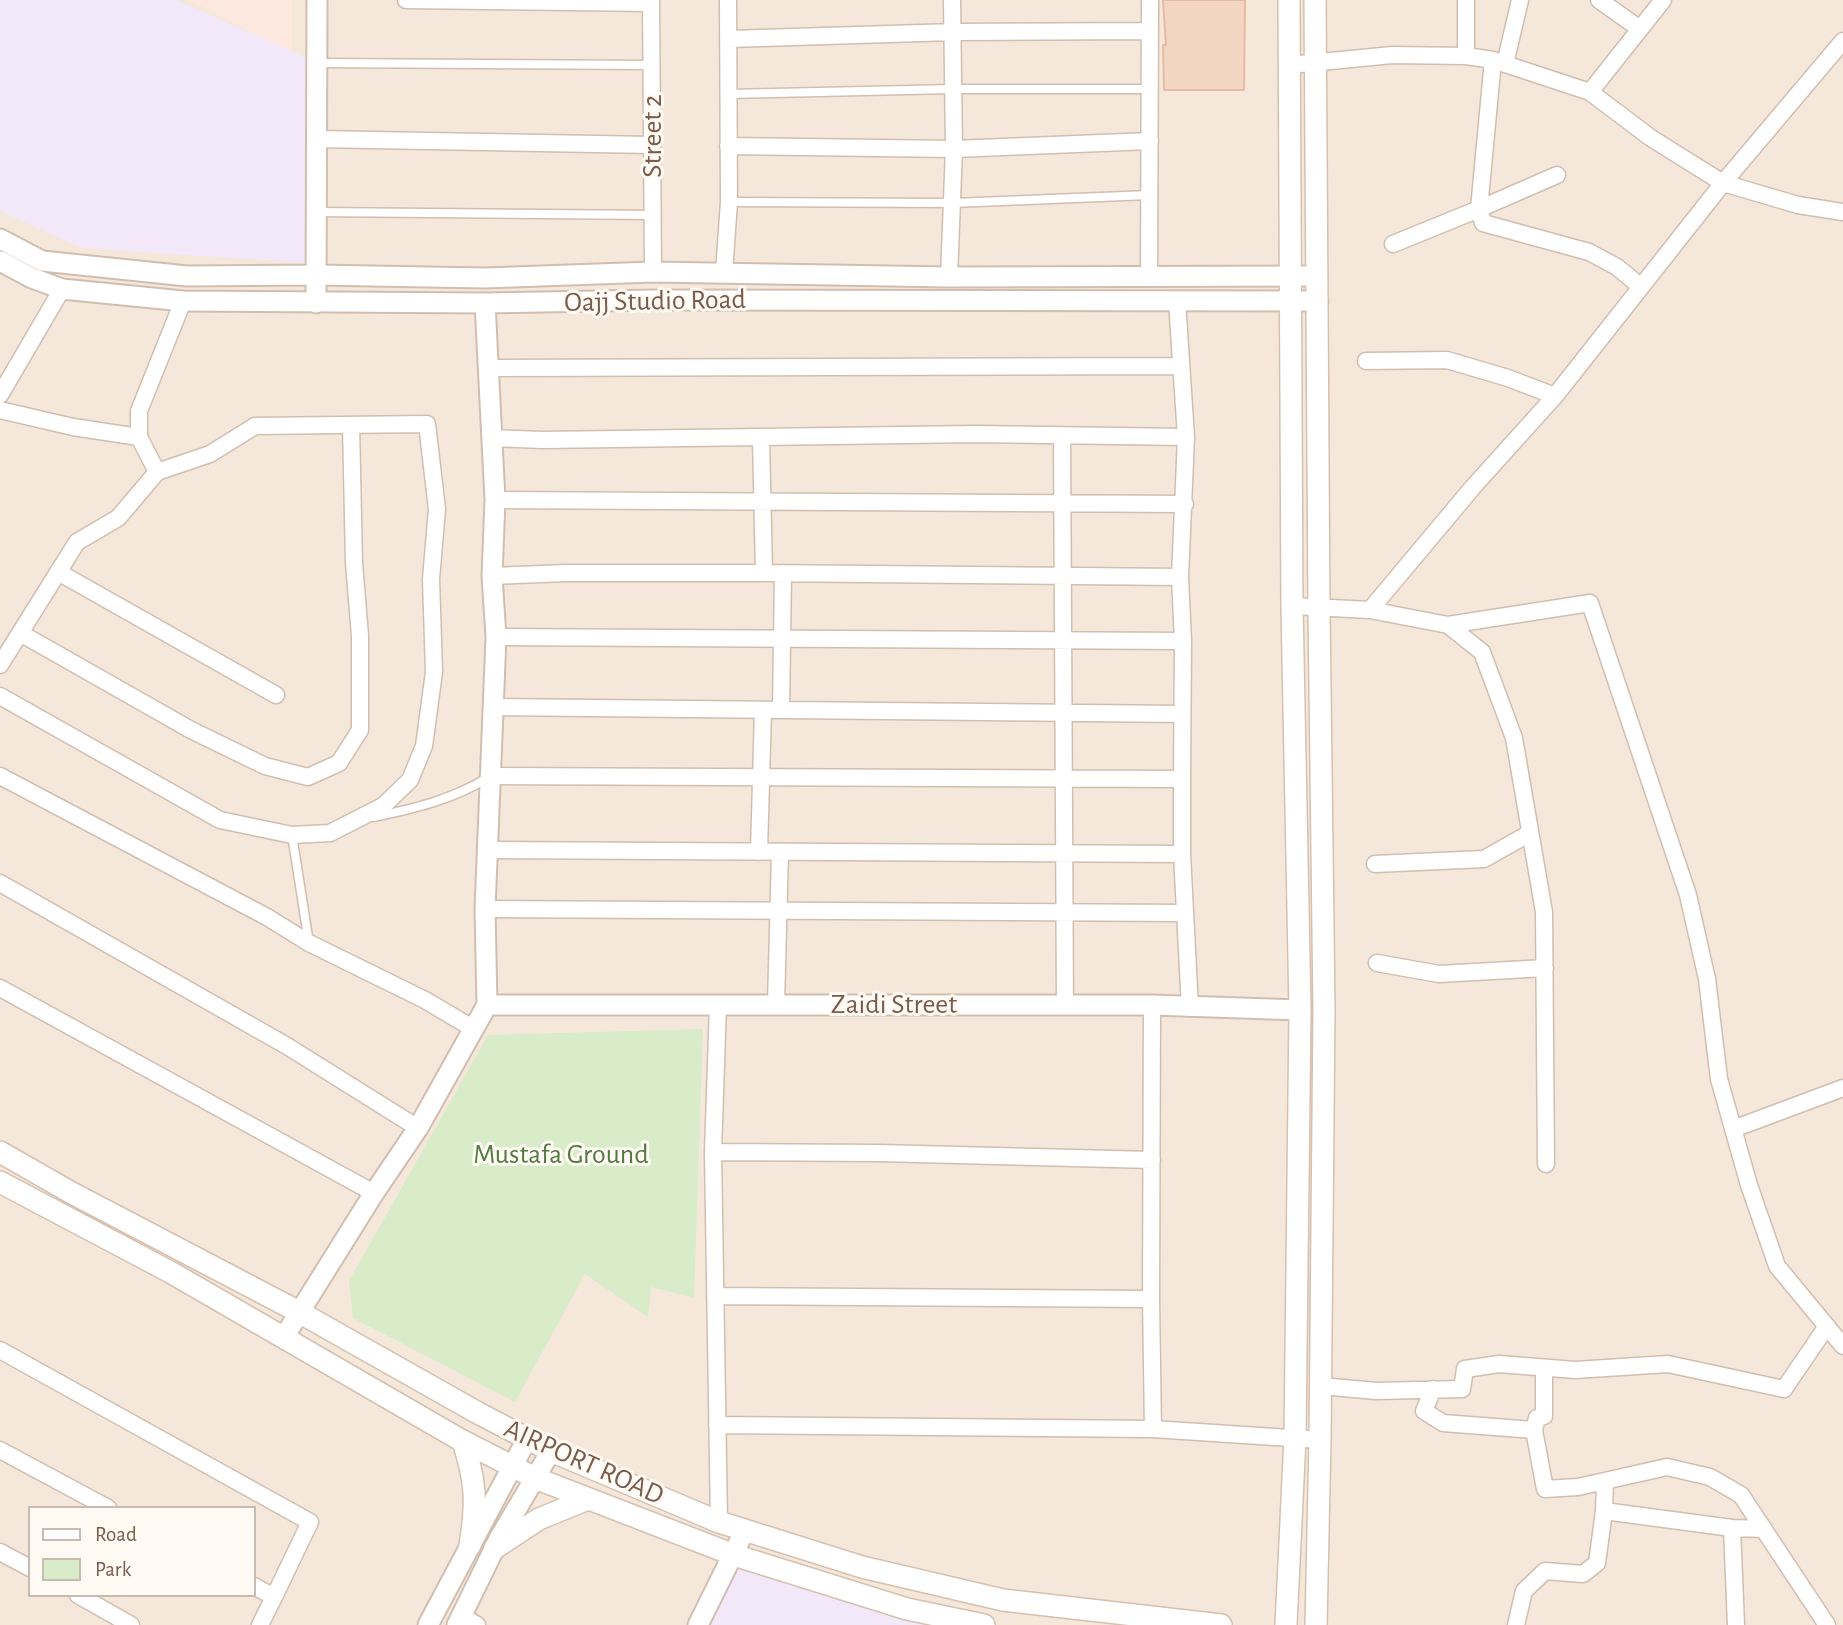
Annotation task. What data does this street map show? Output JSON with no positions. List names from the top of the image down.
{
  "streets": {
    "main road": ["AIRPORT ROAD"],
    "street": ["Street 2", "Oajj Studio Road", "Zaidi Street"]
  },
  "crossings": [
    ["Street 2", "Oajj Studio Road"]
  ],
  "parks": ["Mustafa Ground"],
  "legend": ["Road", "Park"]
}
